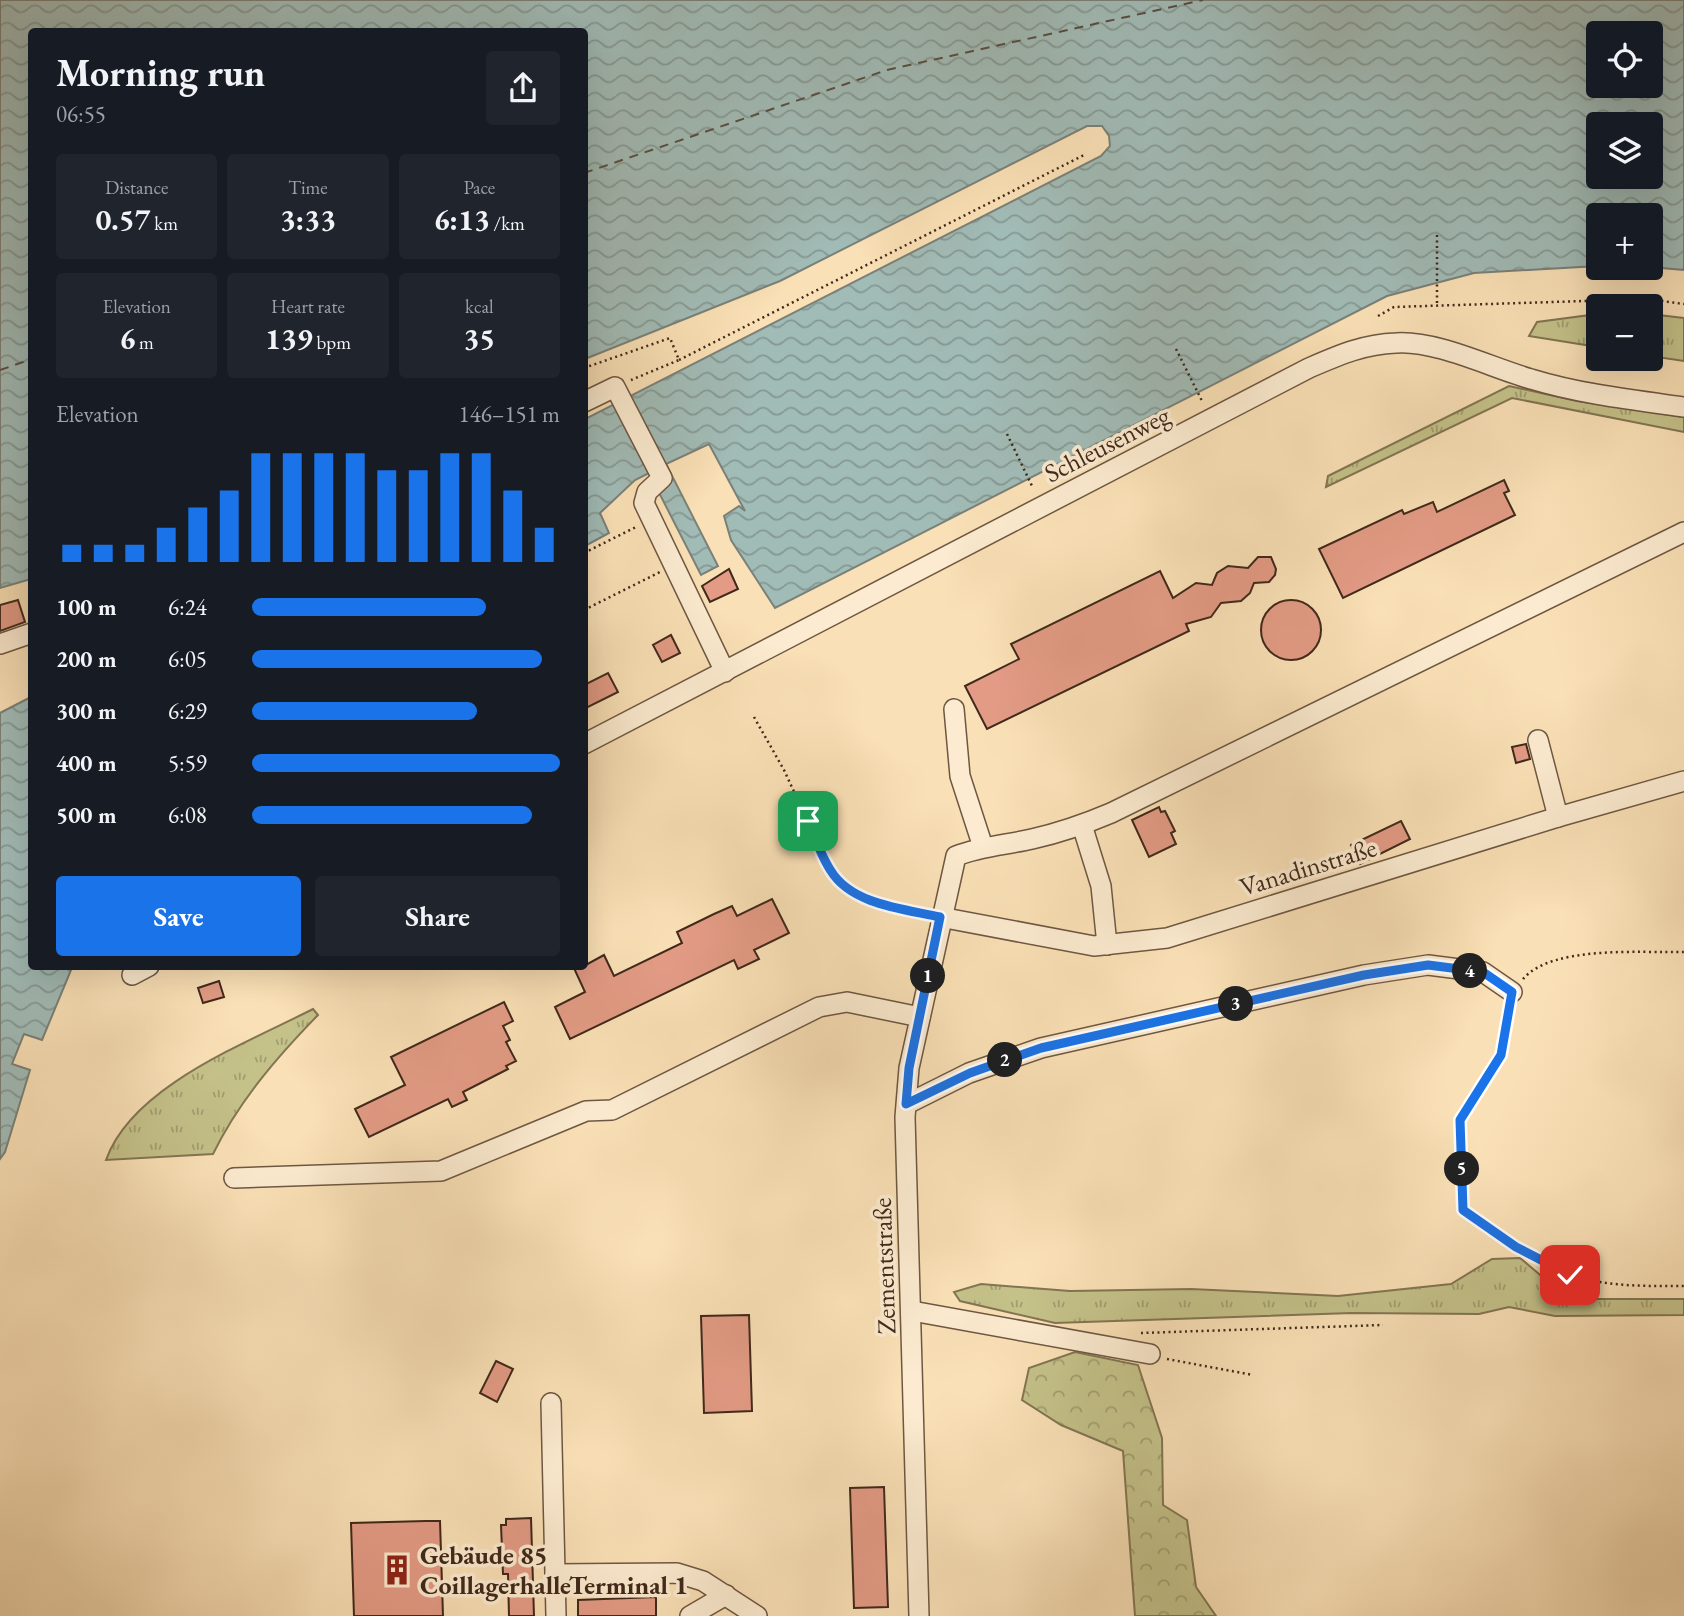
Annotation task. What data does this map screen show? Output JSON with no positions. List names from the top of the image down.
{
  "streets": {
    "street": ["Schleusenweg", "Vanadinstraße", "Zementstraße"]
  },
  "crossings": [
    ["Vanadinstraße", "Zementstraße"]
  ],
  "places": {
    "building": ["Gebäude 85 CoillagerhalleTerminal 1"]
  },
  "page": {
    "map_buttons": ["+", "−"],
    "heading": ["Morning run", "06:55"],
    "stats": [
      ["Distance", "0.57 km"],
      ["Time", "3:33"],
      ["Pace", "6:13 /km"],
      ["Elevation", "6 m"],
      ["Heart rate", "139 bpm"],
      ["kcal", "35"]
    ],
    "chart": ["Elevation", "146–151 m"],
    "list": [
      {
        "name": "100 m",
        "note": "6:24"
      },
      {
        "name": "200 m",
        "note": "6:05"
      },
      {
        "name": "300 m",
        "note": "6:29"
      },
      {
        "name": "400 m",
        "note": "5:59"
      },
      {
        "name": "500 m",
        "note": "6:08"
      }
    ],
    "buttons": ["Save", "Share"],
    "pins": [
      "4",
      "1",
      "3",
      "2",
      "5"
    ]
  }
}
